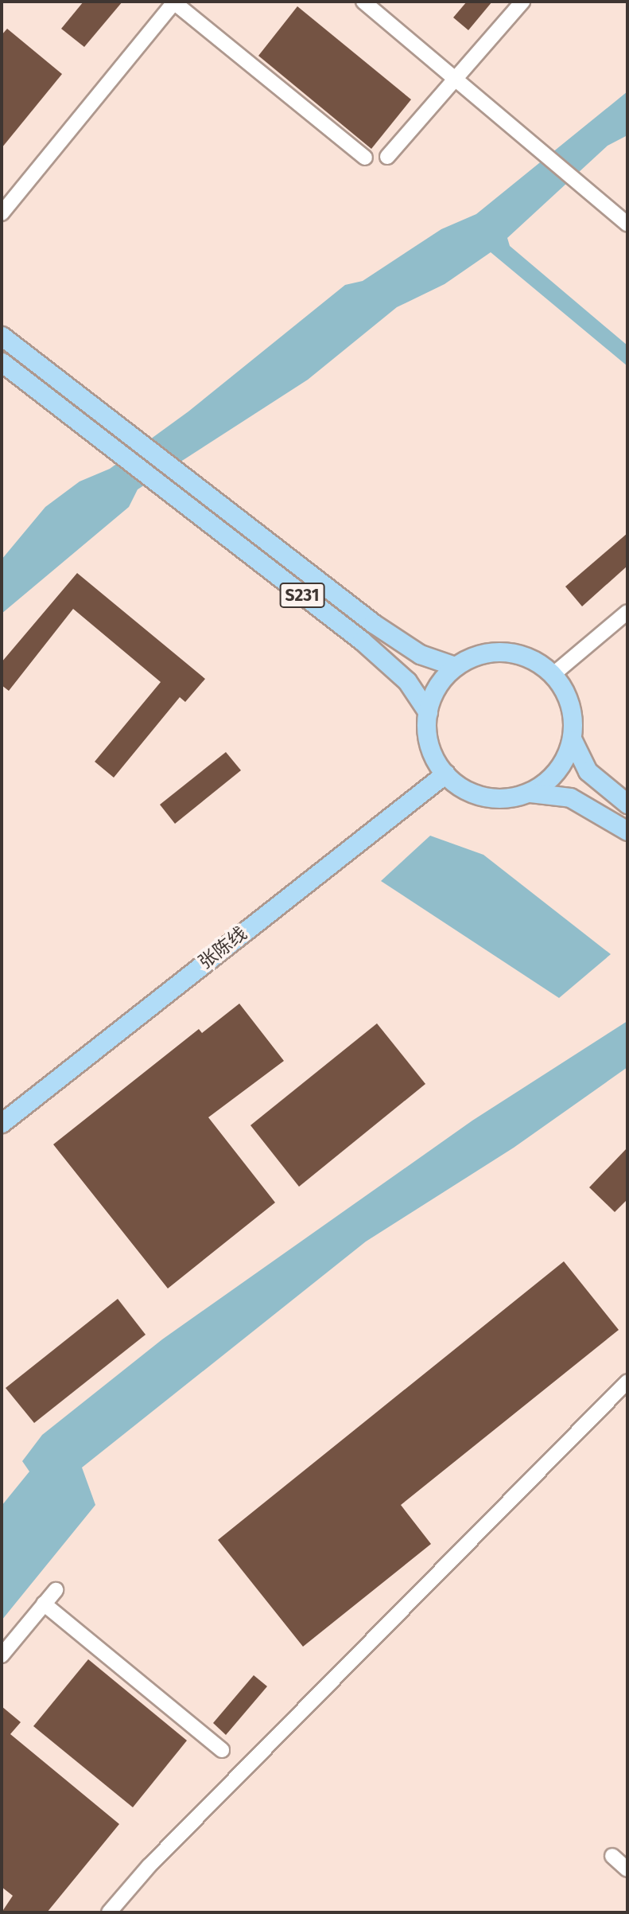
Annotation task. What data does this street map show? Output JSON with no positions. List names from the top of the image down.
{
  "streets": {
    "main road": ["S231", "张陈线"]
  },
  "crossings": [
    ["S231", "张陈线"]
  ]
}
